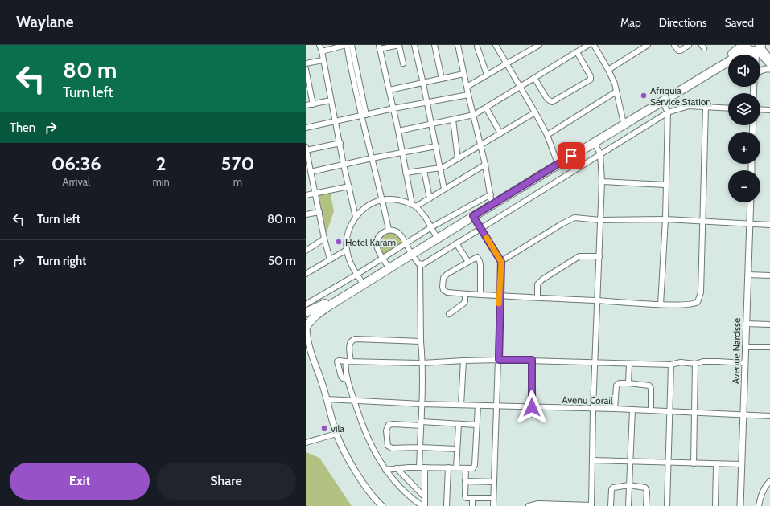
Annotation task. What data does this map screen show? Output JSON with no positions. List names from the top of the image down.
{
  "streets": {
    "street": ["Avenue Narcisse", "Avenu Corail"]
  },
  "crossings": [
    ["Avenue Narcisse", "Avenu Corail"]
  ],
  "places": ["Afriquia Service Station", "Hotel Karam", "vila"],
  "page": {
    "header": "Waylane",
    "nav": ["Map", "Directions", "Saved"],
    "turn": ["80 m", "Turn left"],
    "map_buttons": ["+", "−"],
    "then": "Then",
    "eta": [
      "06:36",
      "Arrival",
      "2",
      "min",
      "570",
      "m"
    ],
    "list": [
      {
        "name": "Turn left",
        "value": "80 m"
      },
      {
        "name": "Turn right",
        "value": "50 m"
      }
    ],
    "buttons": ["Exit", "Share"]
  }
}
